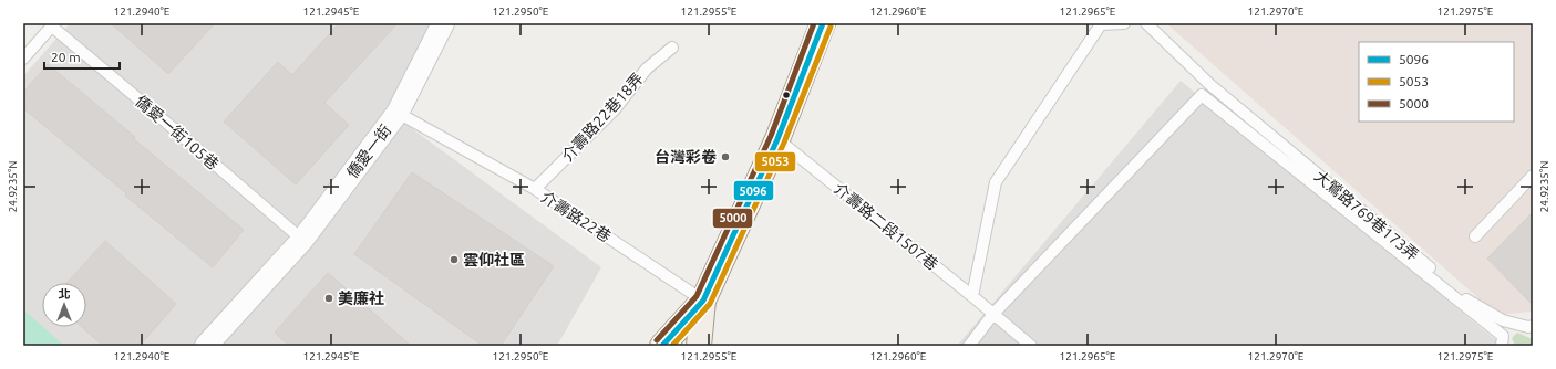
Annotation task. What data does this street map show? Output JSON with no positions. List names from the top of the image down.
{
  "streets": {
    "street": ["僑愛一街"],
    "lane": [
      "介壽路22巷18弄",
      "僑愛一街105巷",
      "大鶯路769巷173弄",
      "介壽路22巷",
      "介壽路二段1507巷"
    ]
  },
  "crossings": [
    ["介壽路22巷18弄", "介壽路22巷"],
    ["僑愛一街105巷", "僑愛一街"],
    ["僑愛一街", "介壽路22巷"]
  ],
  "places": ["台灣彩卷", "雲仰社區", "美廉社"],
  "lines": ["transit line 5096", "transit line 5000", "transit line 5053"],
  "legend": ["5096", "5053", "5000"],
  "scale_bar": "20 m",
  "north": "top",
  "coordinates": [
    "121.2940°E",
    "121.2945°E",
    "121.2950°E",
    "121.2955°E",
    "121.2960°E",
    "121.2965°E",
    "121.2970°E",
    "121.2975°E",
    "24.9235°N"
  ]
}
